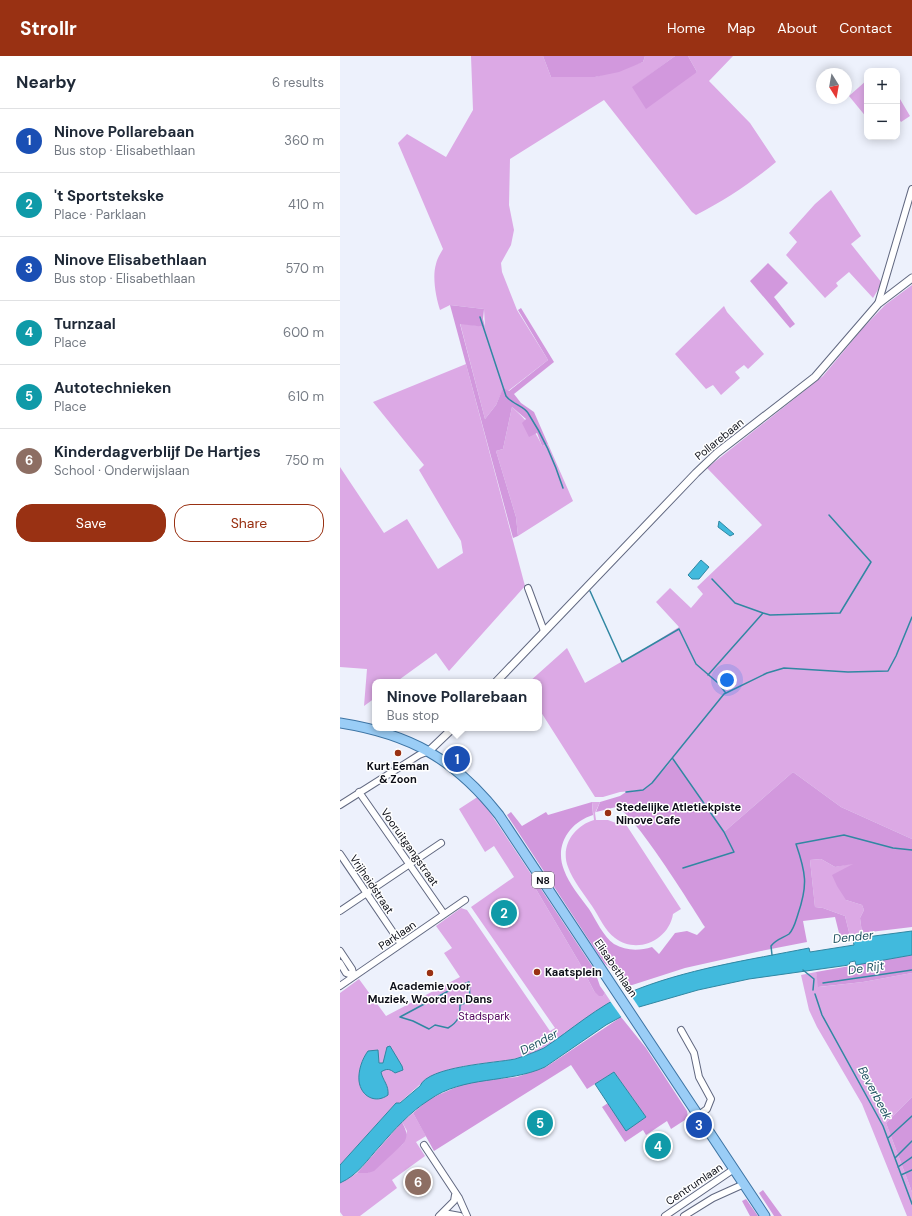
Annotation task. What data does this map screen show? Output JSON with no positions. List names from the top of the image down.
{
  "streets": {
    "main road": ["N8", "Elisabethlaan"],
    "street": [
      "Pollarebaan",
      "Vooruitgangstraat",
      "Vrijheidstraat",
      "Parklaan",
      "Centrumlaan"
    ]
  },
  "crossings": [
    ["Vooruitgangstraat", "Parklaan"],
    ["N8", "Elisabethlaan"],
    ["Vrijheidstraat", "Parklaan"],
    ["Elisabethlaan", "Centrumlaan"]
  ],
  "water": ["Dender", "De Rijt", "Beverbeek"],
  "parks": ["Stadspark"],
  "places": [
    "Kurt Eeman & Zoon",
    "Stedelijke Atletiekpiste Ninove Cafe",
    "Kaatsplein",
    "Academie voor Muziek, Woord en Dans"
  ],
  "north": "bottom",
  "page": {
    "header": "Strollr",
    "nav": [
      "Home",
      "Map",
      "About",
      "Contact"
    ],
    "heading": ["Nearby", "6 results"],
    "map_buttons": ["+", "−"],
    "list": [
      {
        "mark": "1",
        "name": "Ninove Pollarebaan",
        "note": "Bus stop · Elisabethlaan",
        "value": "360 m"
      },
      {
        "mark": "2",
        "name": "'t Sportstekske",
        "note": "Place · Parklaan",
        "value": "410 m"
      },
      {
        "mark": "3",
        "name": "Ninove Elisabethlaan",
        "note": "Bus stop · Elisabethlaan",
        "value": "570 m"
      },
      {
        "mark": "4",
        "name": "Turnzaal",
        "note": "Place",
        "value": "600 m"
      },
      {
        "mark": "5",
        "name": "Autotechnieken",
        "note": "Place",
        "value": "610 m"
      },
      {
        "mark": "6",
        "name": "Kinderdagverblijf De Hartjes",
        "note": "School · Onderwijslaan",
        "value": "750 m"
      }
    ],
    "buttons": ["Save", "Share"],
    "popup": ["Ninove Pollarebaan", "Bus stop"],
    "pins": [
      "1",
      "2",
      "5",
      "3",
      "4",
      "6"
    ]
  }
}
